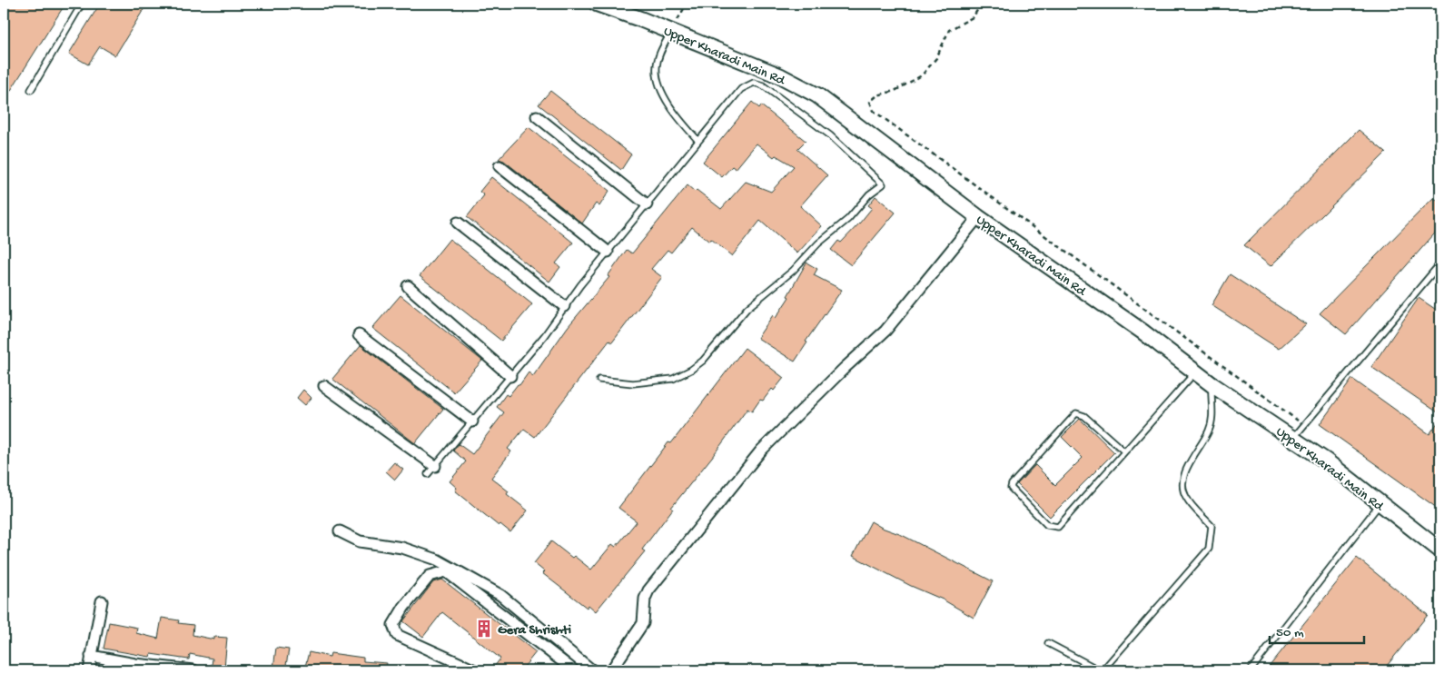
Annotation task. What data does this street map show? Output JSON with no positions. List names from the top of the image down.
{
  "streets": {
    "street": ["Upper Kharadi Main Rd"]
  },
  "places": {
    "building": ["Gera Shrishti"]
  },
  "scale_bar": "50 m"
}
